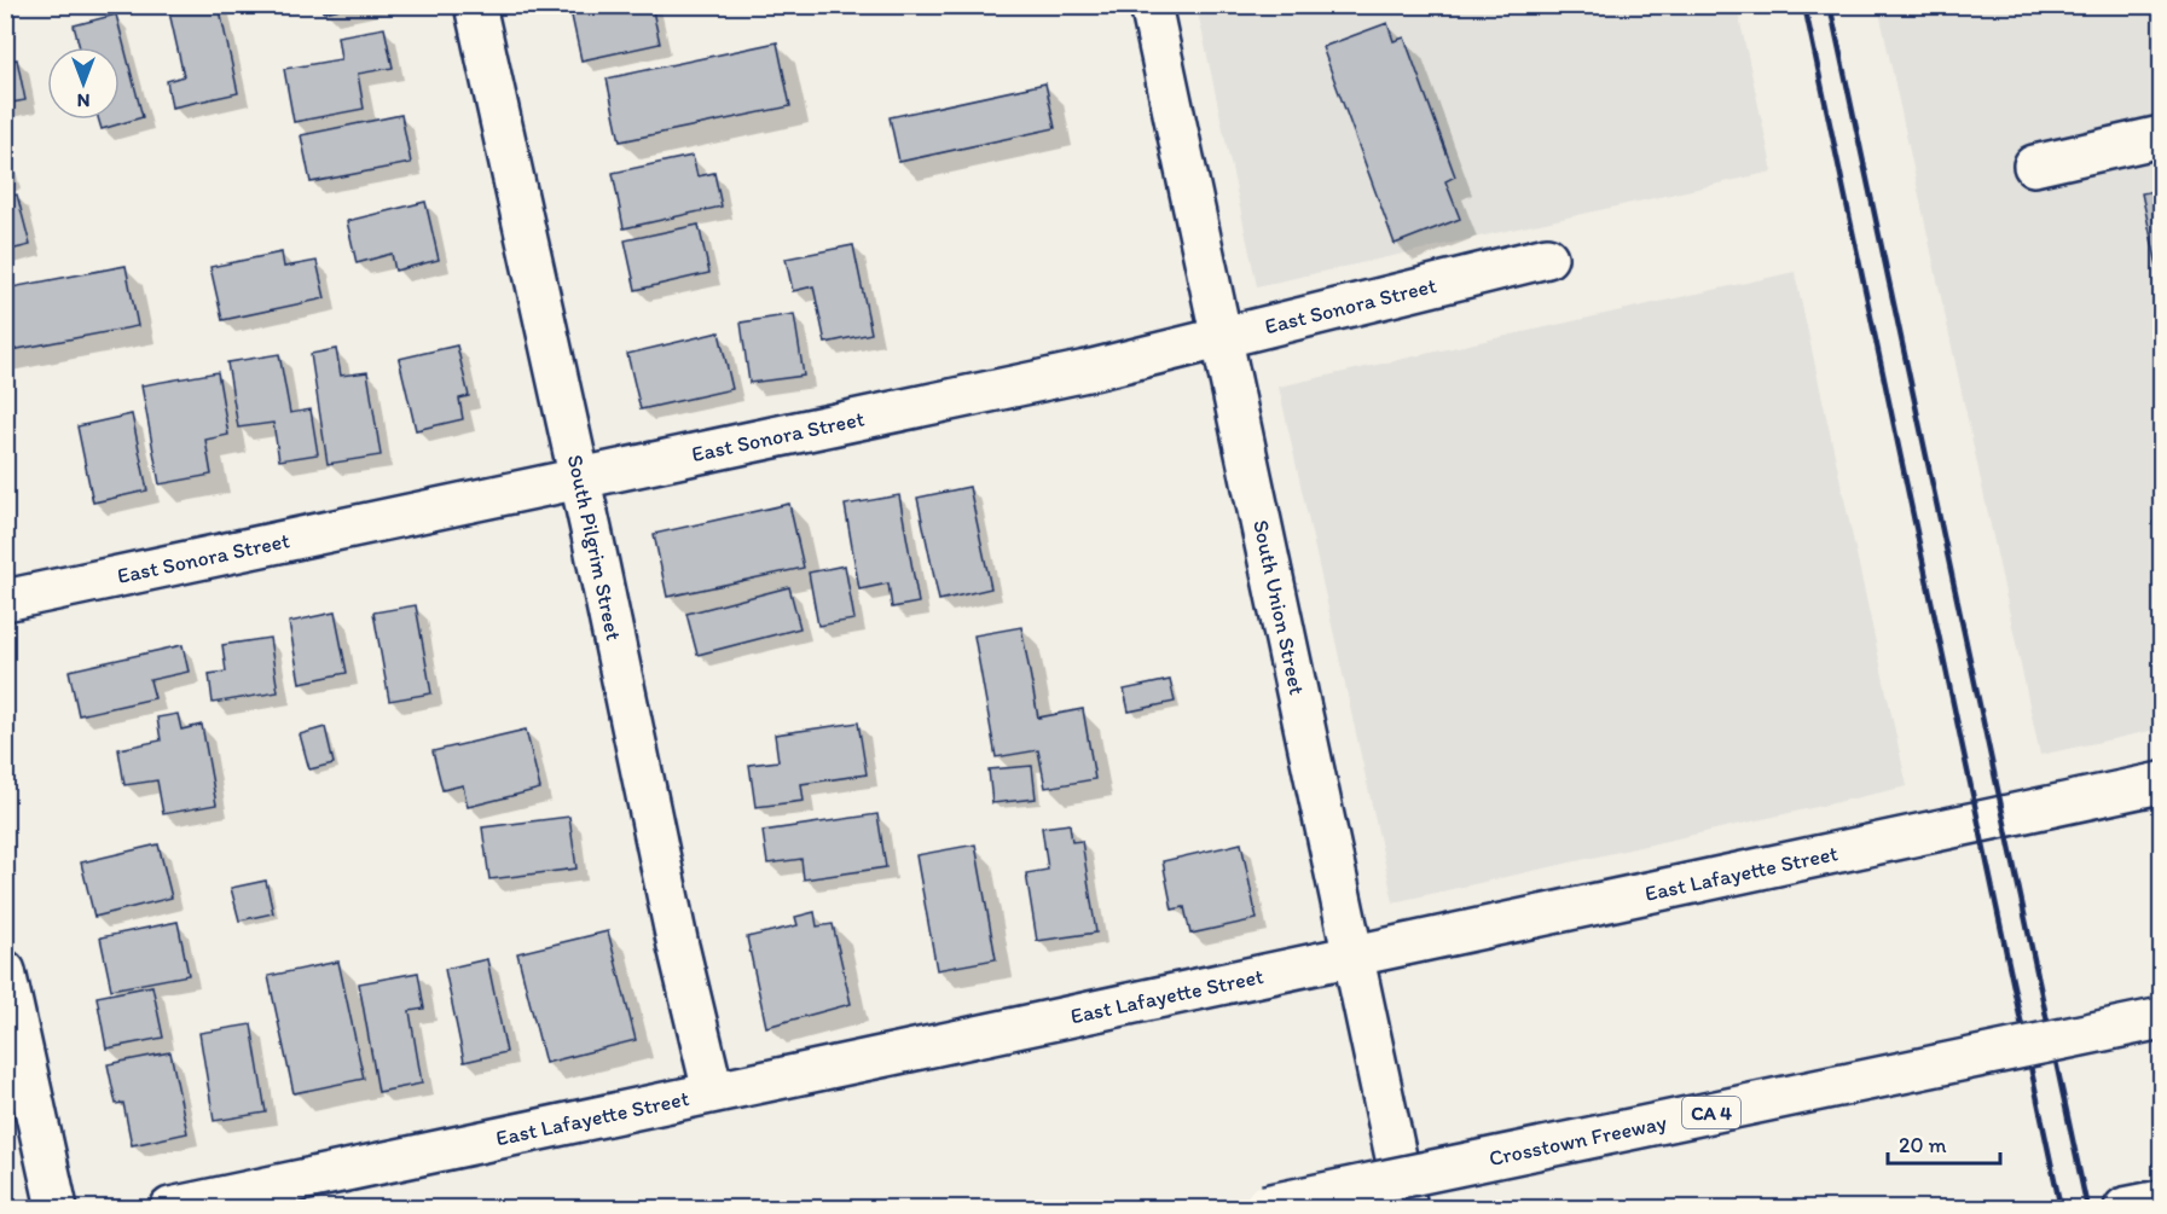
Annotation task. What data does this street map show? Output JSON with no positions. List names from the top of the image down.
{
  "streets": {
    "main road": [
      "East Sonora Street",
      "South Pilgrim Street",
      "South Union Street",
      "East Lafayette Street",
      "CA 4",
      "Crosstown Freeway"
    ]
  },
  "crossings": [
    ["East Sonora Street", "South Pilgrim Street"],
    ["East Sonora Street", "South Union Street"],
    ["South Pilgrim Street", "East Lafayette Street"],
    ["South Union Street", "East Lafayette Street"]
  ],
  "scale_bar": "20 m",
  "north": "bottom"
}
